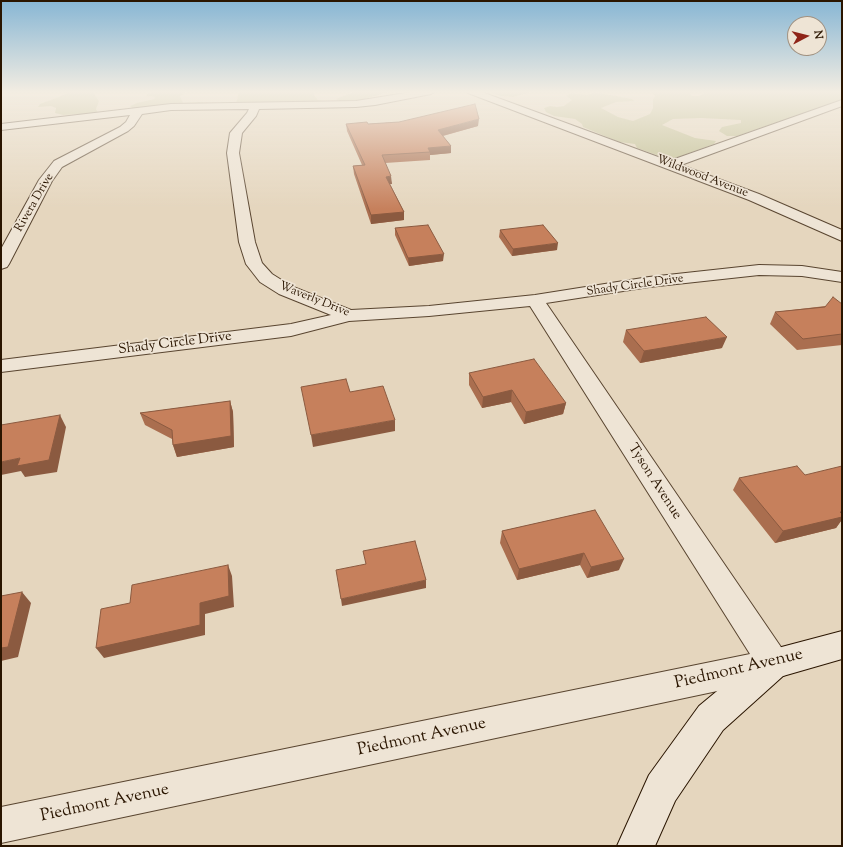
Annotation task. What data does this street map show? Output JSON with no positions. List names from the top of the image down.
{
  "streets": {
    "street": [
      "Wildwood Avenue",
      "Rivera Drive",
      "Shady Circle Drive",
      "Waverly Drive",
      "Tyson Avenue",
      "Piedmont Avenue"
    ]
  },
  "crossings": [
    ["Shady Circle Drive", "Waverly Drive"],
    ["Shady Circle Drive", "Tyson Avenue"],
    ["Tyson Avenue", "Piedmont Avenue"]
  ],
  "north": "right"
}
